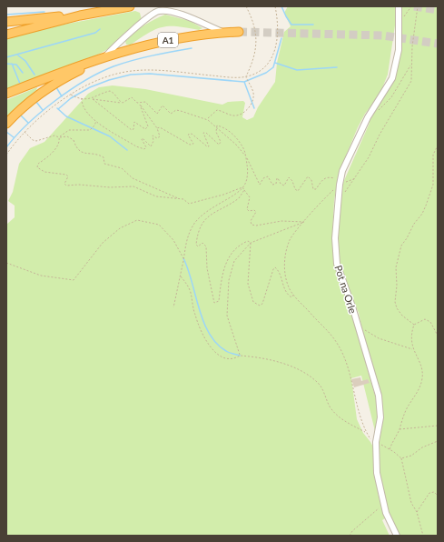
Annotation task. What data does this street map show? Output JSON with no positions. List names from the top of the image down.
{
  "streets": {
    "highway": ["A1"],
    "street": ["Pot na Orle"]
  }
}
